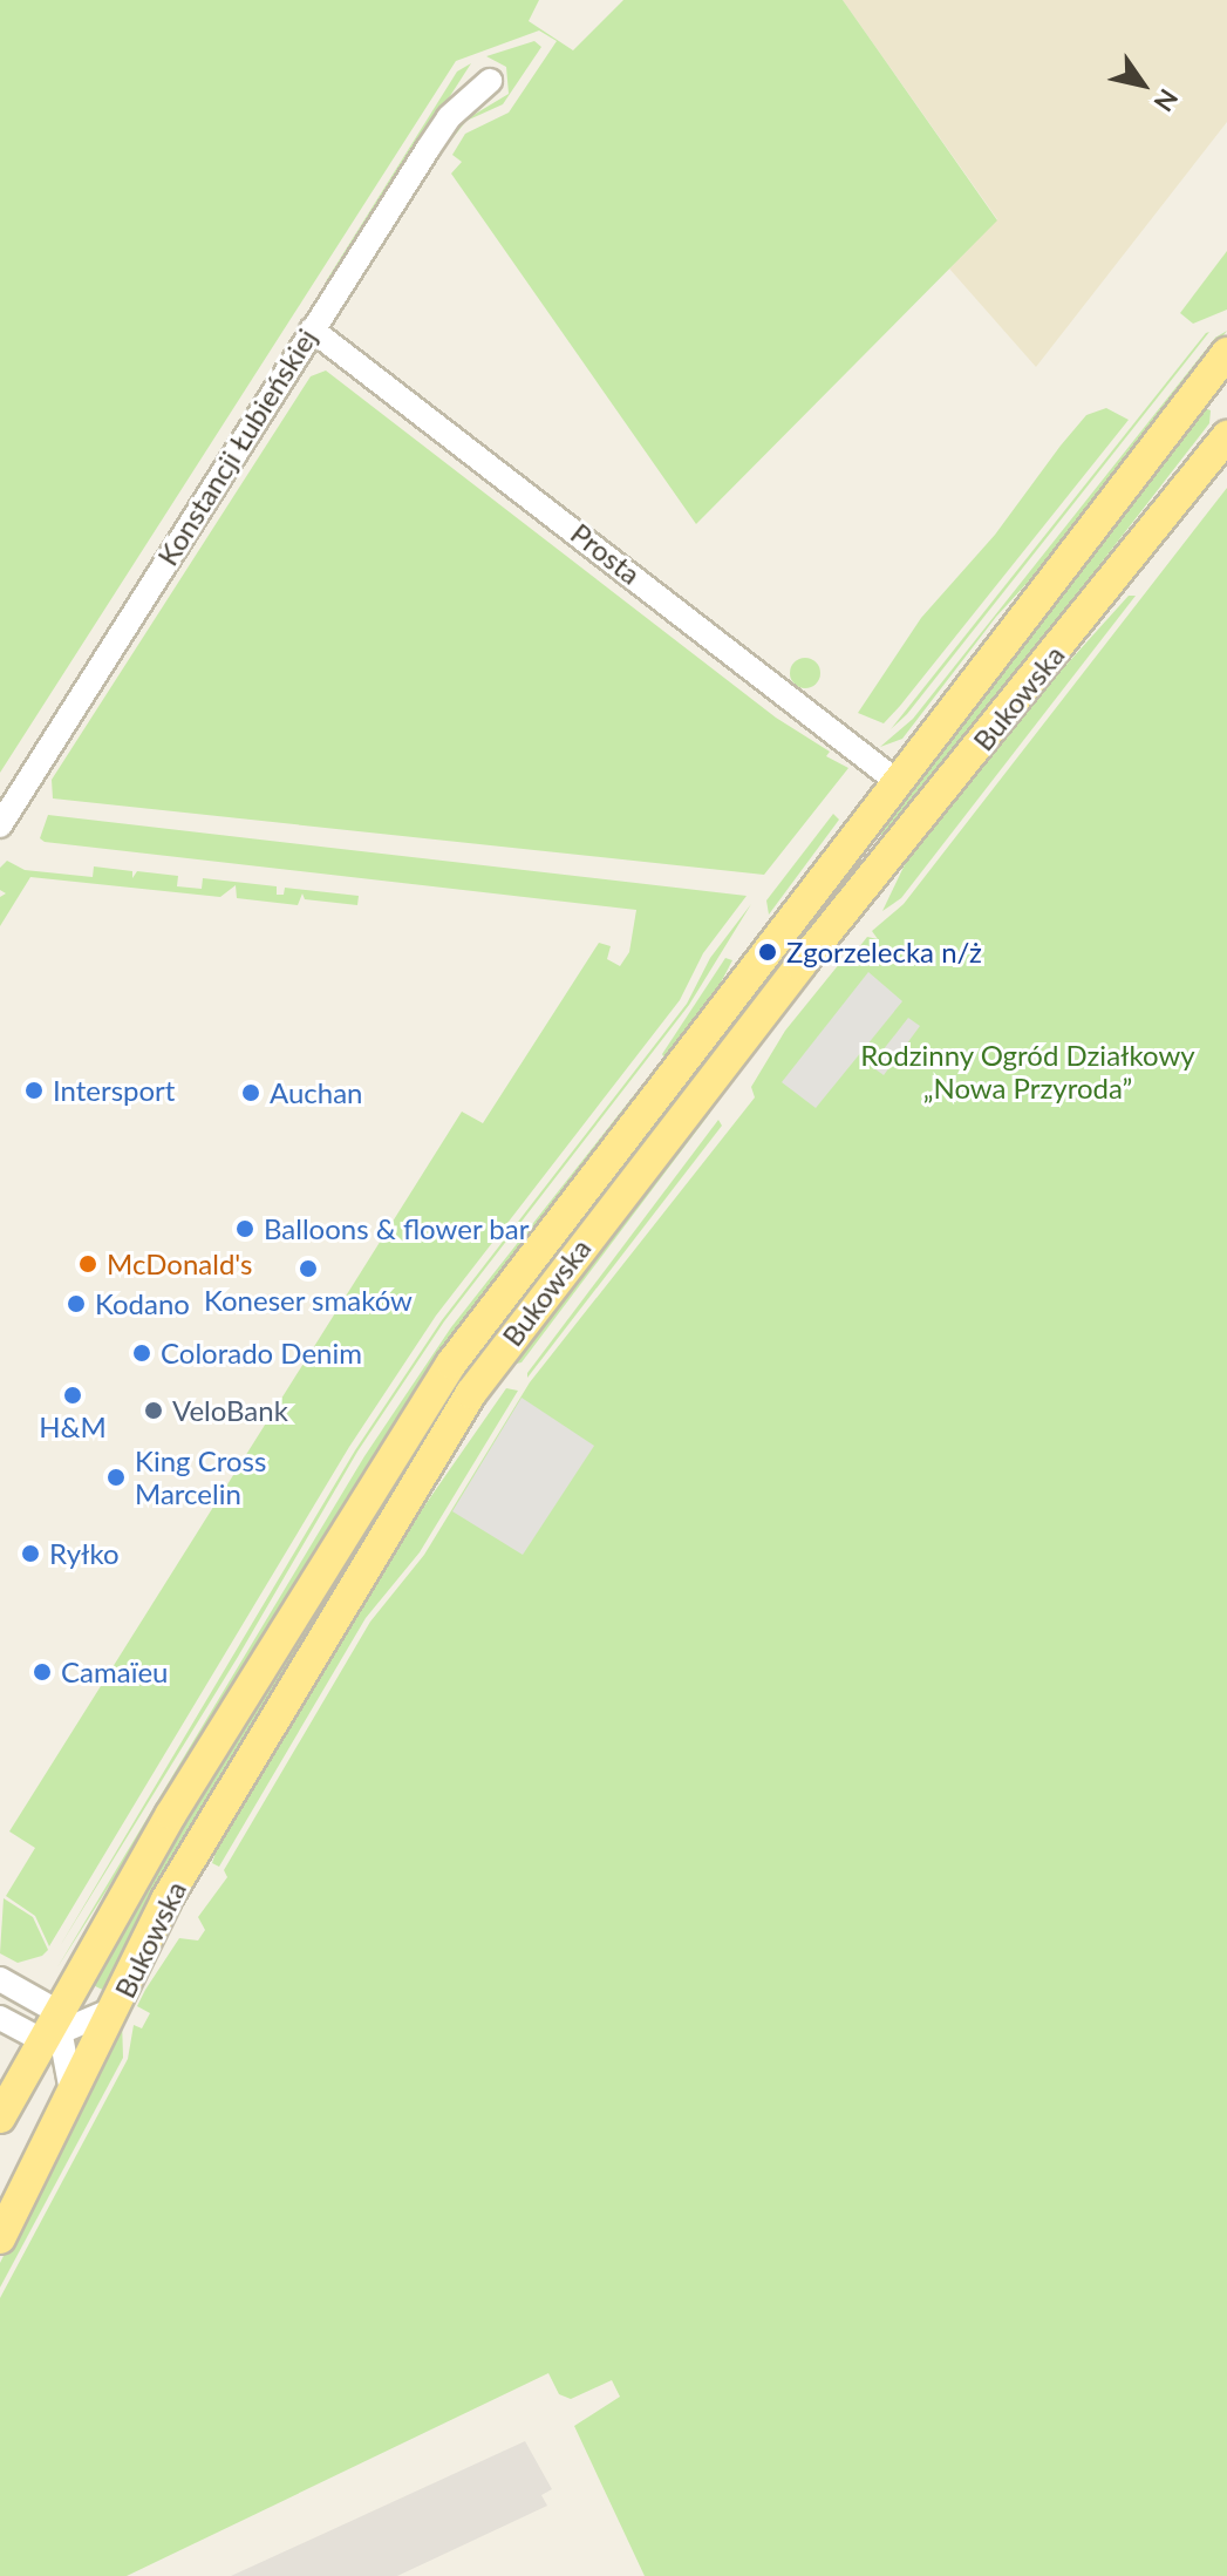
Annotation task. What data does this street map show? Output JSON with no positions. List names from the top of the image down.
{
  "streets": {
    "main road": ["Bukowska"],
    "street": ["Konstancji Łubieńskiej", "Prosta"]
  },
  "crossings": [
    ["Konstancji Łubieńskiej", "Prosta"],
    ["Prosta", "Bukowska"]
  ],
  "parks": ["Rodzinny Ogród Działkowy „Nowa Przyroda”"],
  "places": [
    "Zgorzelecka n/ż",
    "Intersport",
    "Auchan",
    "Balloons & flower bar",
    "McDonald's",
    "Koneser smaków",
    "Kodano",
    "Colorado Denim",
    "H&M",
    "VeloBank",
    "King Cross Marcelin",
    "Ryłko",
    "Camaïeu"
  ],
  "north": "bottom right"
}
